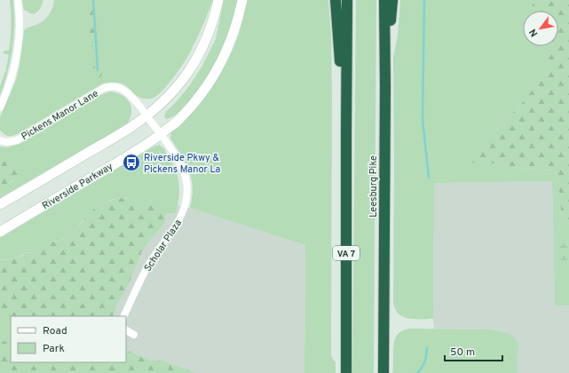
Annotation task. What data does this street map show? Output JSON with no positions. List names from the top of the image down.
{
  "streets": {
    "highway": ["Leesburg Pike", "VA 7"],
    "main road": ["Riverside Parkway"],
    "street": ["Pickens Manor Lane", "Scholar Plaza"]
  },
  "crossings": [
    ["Pickens Manor Lane", "Riverside Parkway"],
    ["Pickens Manor Lane", "Scholar Plaza"],
    ["Riverside Parkway", "Scholar Plaza"]
  ],
  "places": {
    "bus stop": ["Riverside Pkwy & Pickens Manor La"]
  },
  "legend": ["Road", "Park"],
  "scale_bar": "50 m",
  "north": "bottom left"
}
